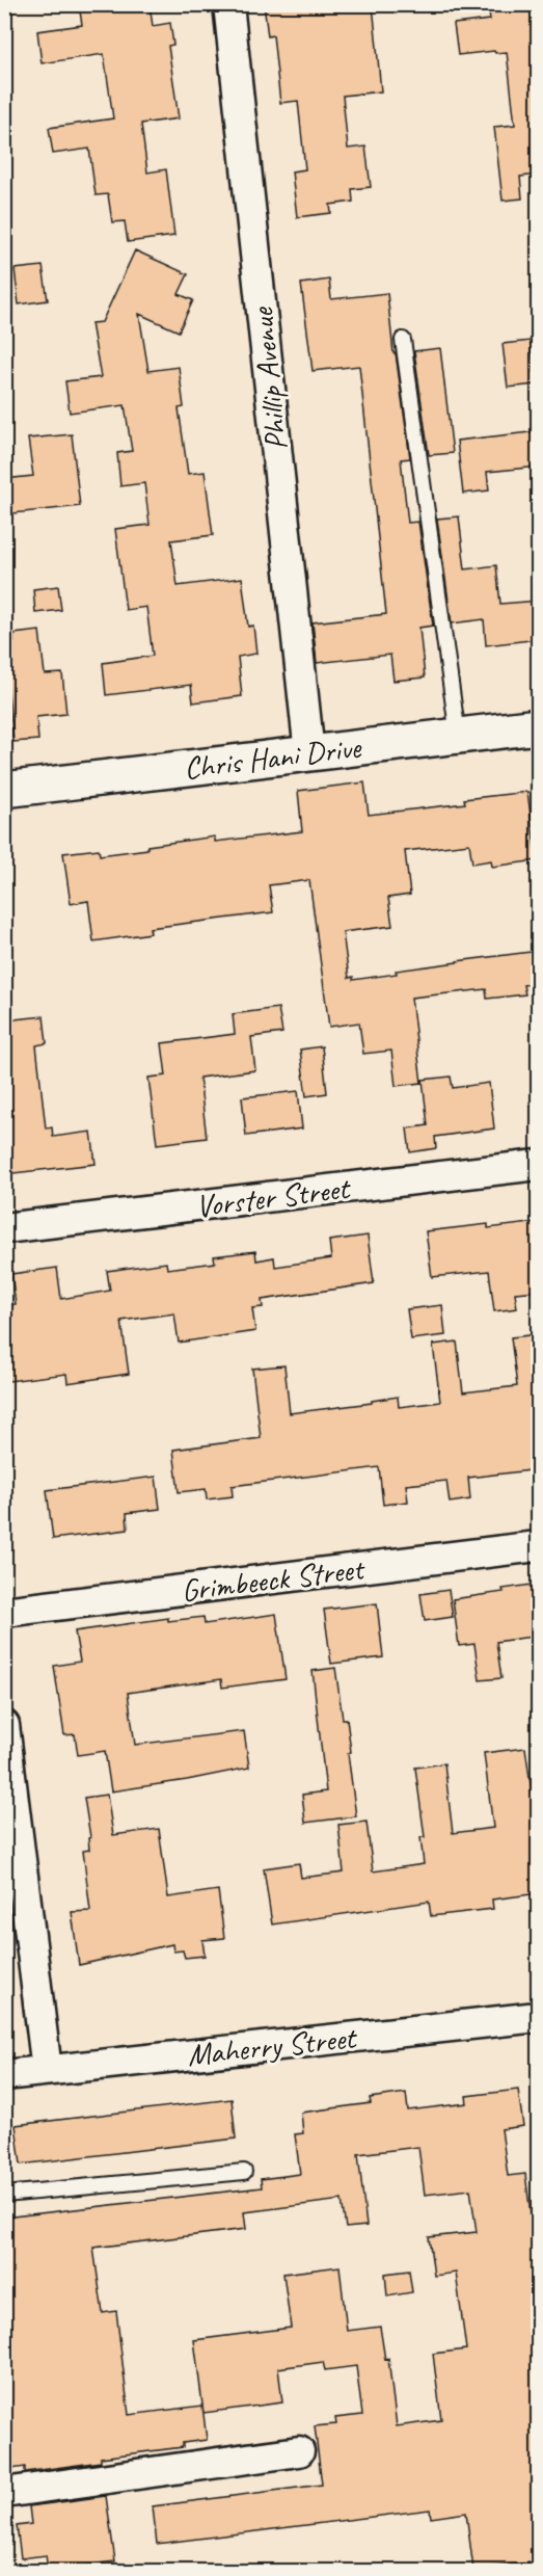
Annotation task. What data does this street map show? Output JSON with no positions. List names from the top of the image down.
{
  "streets": {
    "street": [
      "Phillip Avenue",
      "Chris Hani Drive",
      "Vorster Street",
      "Grimbeeck Street",
      "Maherry Street"
    ]
  },
  "crossings": [
    ["Phillip Avenue", "Chris Hani Drive"]
  ]
}
